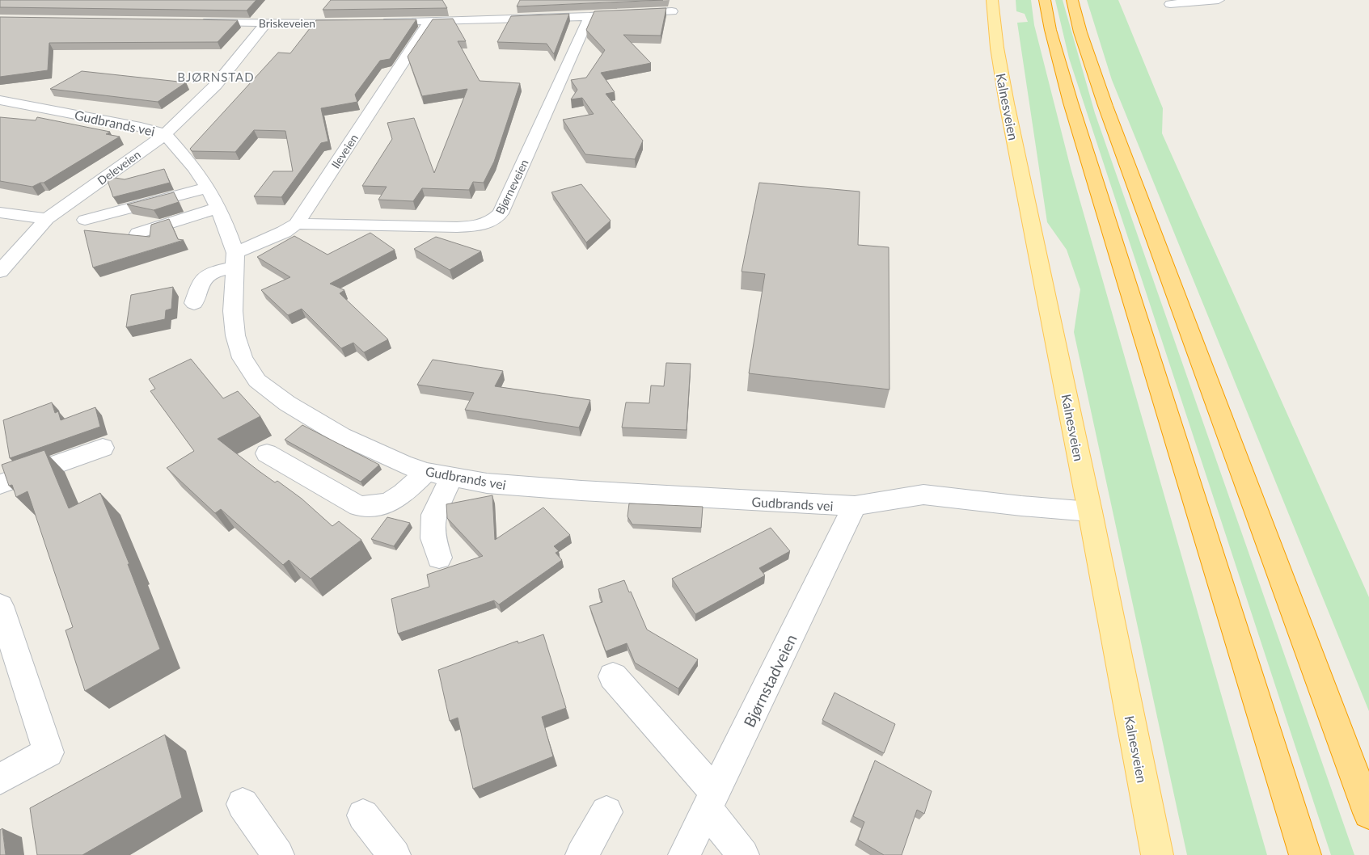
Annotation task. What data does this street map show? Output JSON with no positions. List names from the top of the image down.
{
  "streets": {
    "main road": ["Kalnesveien"],
    "street": [
      "Briskeveien",
      "Gudbrands vei",
      "Ileveien",
      "Deleveien",
      "Bjørneveien",
      "Bjørnstadveien"
    ]
  },
  "crossings": [
    ["Briskeveien", "Deleveien"],
    ["Kalnesveien", "Gudbrands vei"],
    ["Gudbrands vei", "Ileveien"],
    ["Gudbrands vei", "Deleveien"],
    ["Gudbrands vei", "Bjørnstadveien"],
    ["Ileveien", "Bjørneveien"]
  ],
  "districts": ["BJØRNSTAD"]
}
